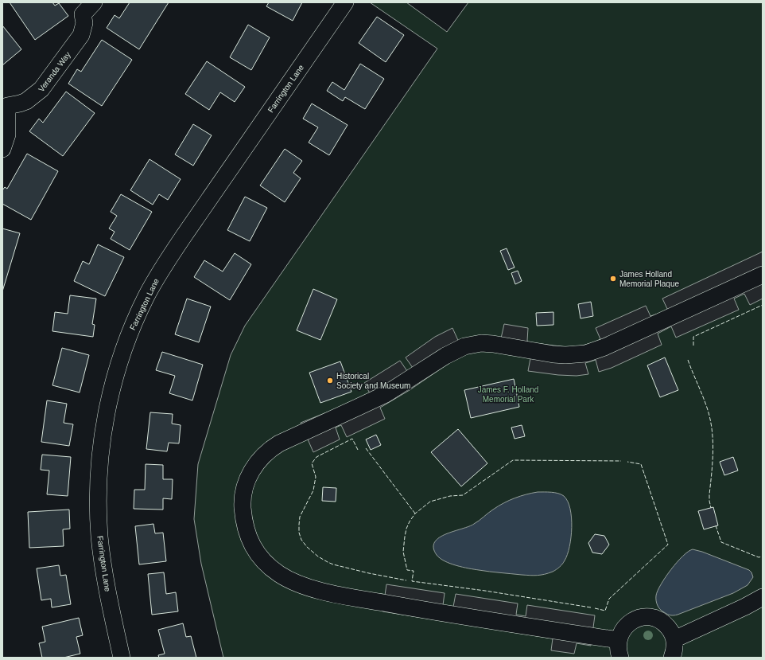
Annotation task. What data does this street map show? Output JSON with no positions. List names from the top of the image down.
{
  "streets": {
    "street": ["Veranda Way", "Farrington Lane"]
  },
  "parks": ["James F. Holland Memorial Park"],
  "places": ["James Holland Memorial Plaque", "Historical Society and Museum"]
}
